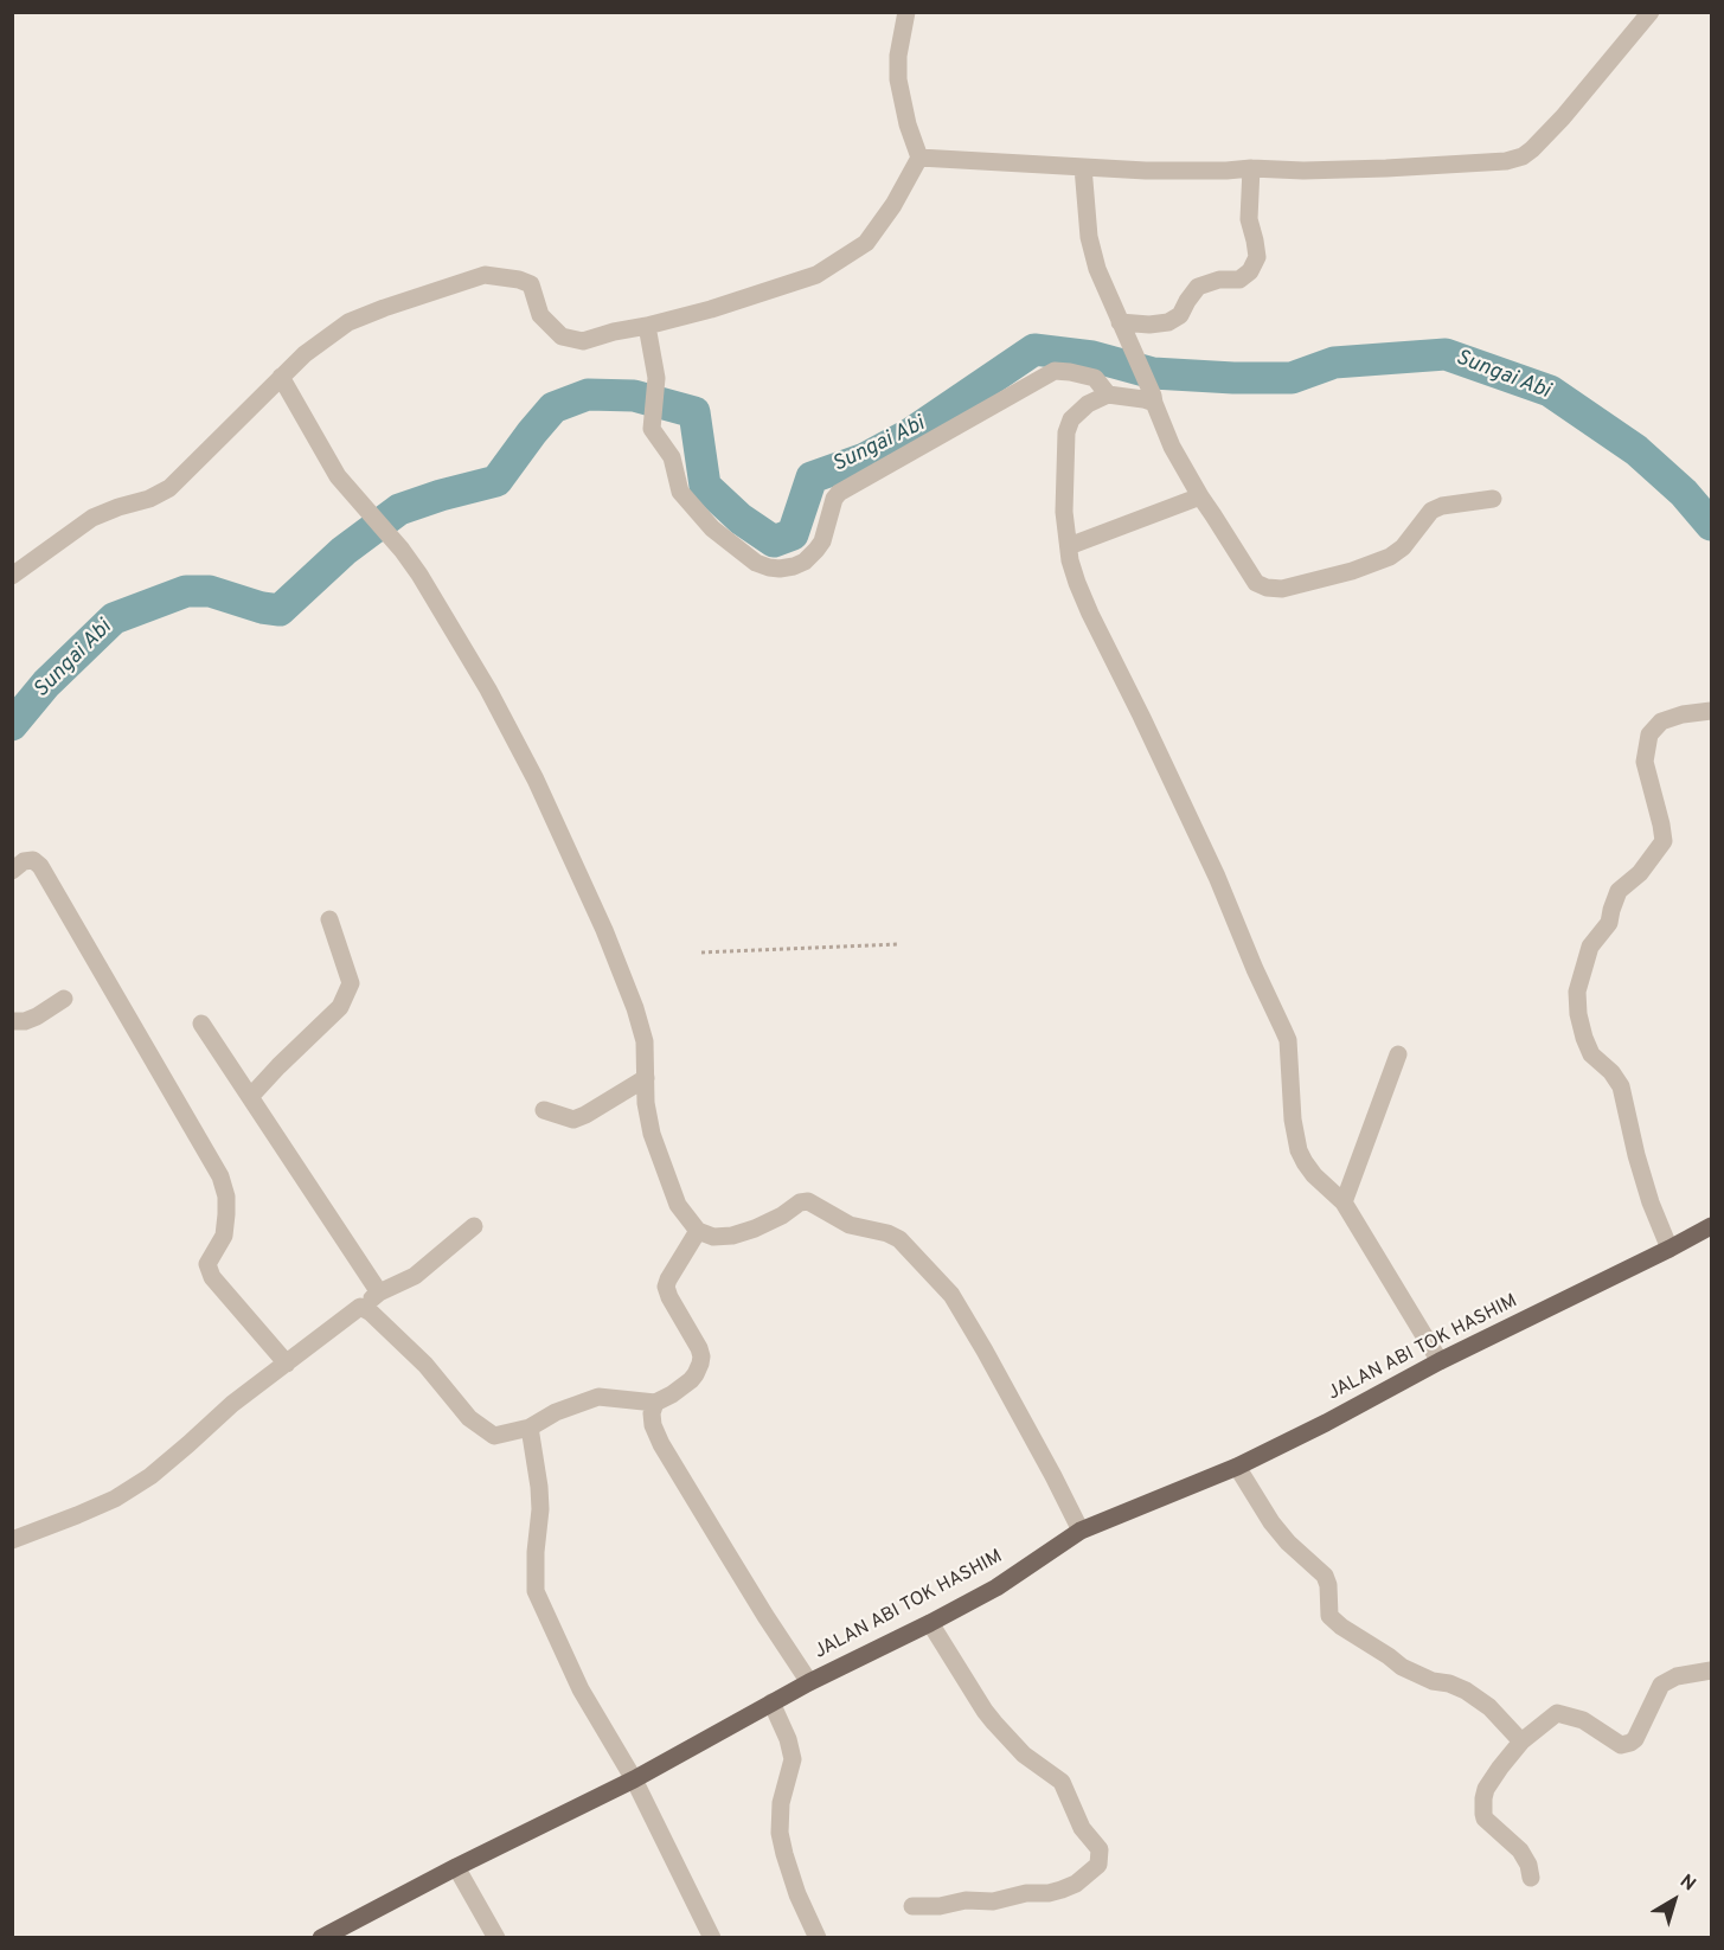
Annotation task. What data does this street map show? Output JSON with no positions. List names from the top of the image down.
{
  "streets": {
    "main road": ["JALAN ABI TOK HASHIM"]
  },
  "water": ["Sungai Abi"],
  "north": "top right"
}
